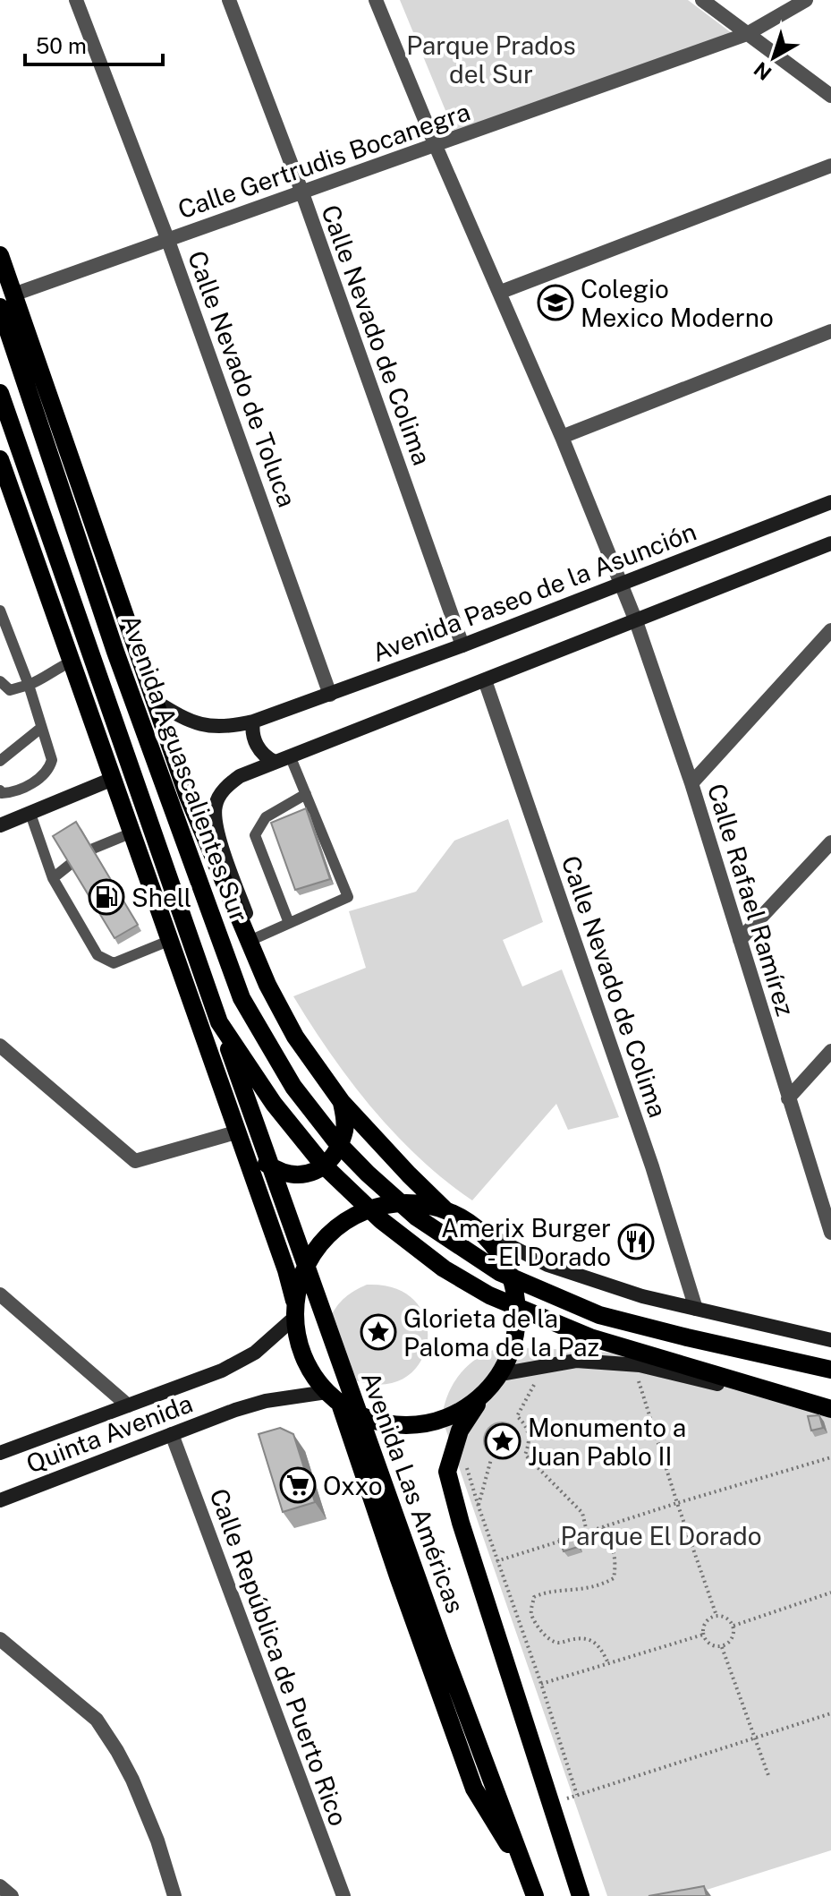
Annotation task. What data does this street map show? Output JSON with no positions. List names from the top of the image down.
{
  "streets": {
    "main road": ["Avenida Aguascalientes Sur", "Avenida Las Américas"],
    "street": [
      "Calle Gertrudis Bocanegra",
      "Calle Nevado de Colima",
      "Calle Nevado de Toluca",
      "Avenida Paseo de la Asunción",
      "Calle Rafael Ramírez",
      "Quinta Avenida",
      "Calle República de Puerto Rico"
    ]
  },
  "crossings": [
    ["Calle Gertrudis Bocanegra", "Calle Nevado de Colima"],
    ["Calle Gertrudis Bocanegra", "Calle Nevado de Toluca"],
    ["Calle Gertrudis Bocanegra", "Avenida Aguascalientes Sur"],
    ["Calle Gertrudis Bocanegra", "Calle Rafael Ramírez"],
    ["Calle Nevado de Colima", "Avenida Paseo de la Asunción"],
    ["Calle Nevado de Toluca", "Avenida Paseo de la Asunción"],
    ["Avenida Paseo de la Asunción", "Avenida Aguascalientes Sur"],
    ["Avenida Paseo de la Asunción", "Calle Rafael Ramírez"],
    ["Avenida Aguascalientes Sur", "Quinta Avenida"],
    ["Avenida Aguascalientes Sur", "Avenida Las Américas"],
    ["Quinta Avenida", "Avenida Las Américas"],
    ["Quinta Avenida", "Calle República de Puerto Rico"]
  ],
  "parks": ["Parque Prados del Sur", "Parque El Dorado"],
  "places": {
    "school or university": ["Colegio Mexico Moderno"],
    "fuel station": ["Shell"],
    "restaurant": ["Amerix Burger - El Dorado"],
    "place": ["Glorieta de la Paloma de la Paz", "Monumento a Juan Pablo II"],
    "supermarket": ["Oxxo"]
  },
  "scale_bar": "50 m",
  "north": "bottom left"
}
